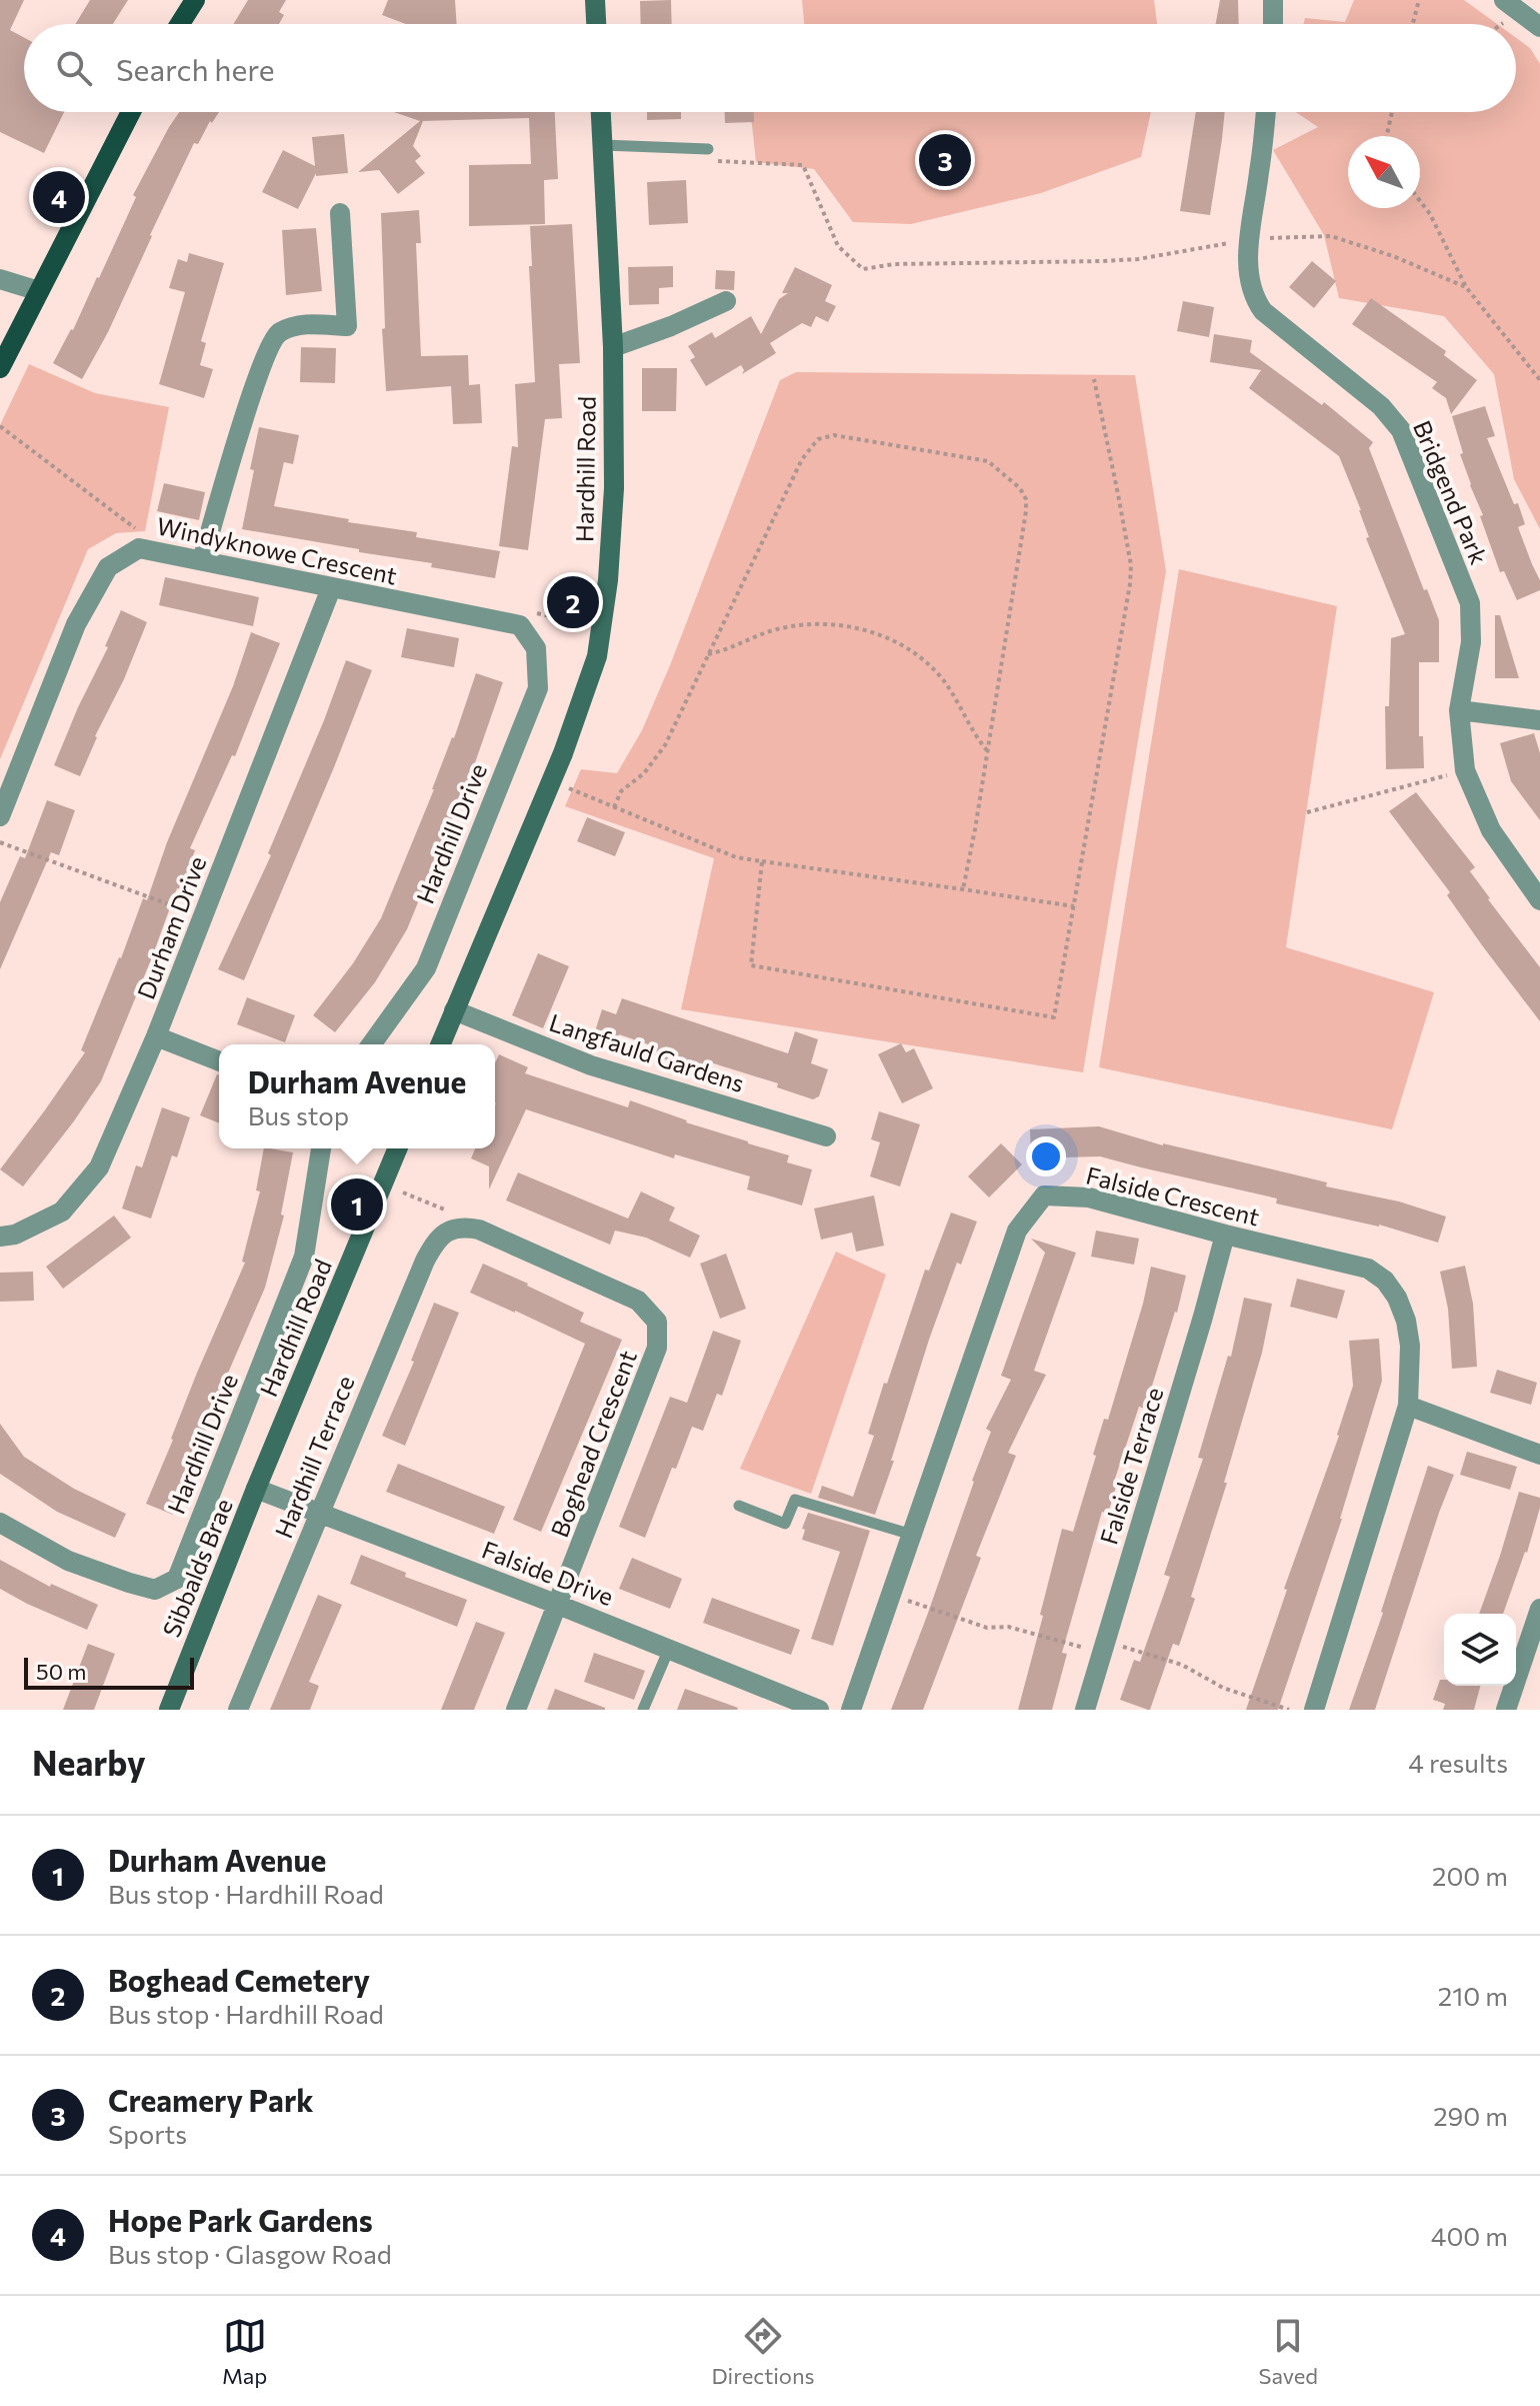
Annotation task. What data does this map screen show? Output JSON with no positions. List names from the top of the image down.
{
  "streets": {
    "main road": ["Hardhill Road", "Sibbalds Brae"],
    "street": [
      "Bridgend Park",
      "Windyknowe Crescent",
      "Hardhill Drive",
      "Durham Drive",
      "Langfauld Gardens",
      "Falside Crescent",
      "Boghead Crescent",
      "Hardhill Terrace",
      "Falside Terrace",
      "Falside Drive"
    ]
  },
  "crossings": [
    ["Hardhill Road", "Langfauld Gardens"],
    ["Hardhill Road", "Sibbalds Brae"],
    ["Hardhill Road", "Falside Drive"],
    ["Windyknowe Crescent", "Hardhill Drive"],
    ["Windyknowe Crescent", "Durham Drive"],
    ["Falside Crescent", "Falside Terrace"],
    ["Boghead Crescent", "Hardhill Terrace"],
    ["Boghead Crescent", "Falside Drive"],
    ["Hardhill Terrace", "Falside Drive"],
    ["Sibbalds Brae", "Falside Drive"]
  ],
  "scale_bar": "50 m",
  "north": "top left",
  "page": {
    "search": "Search here",
    "pins": [
      "3",
      "4",
      "2",
      "1"
    ],
    "popup": ["Durham Avenue", "Bus stop"],
    "scale": "50 m",
    "heading": ["Nearby", "4 results"],
    "list": [
      {
        "mark": "1",
        "name": "Durham Avenue",
        "note": "Bus stop · Hardhill Road",
        "value": "200 m"
      },
      {
        "mark": "2",
        "name": "Boghead Cemetery",
        "note": "Bus stop · Hardhill Road",
        "value": "210 m"
      },
      {
        "mark": "3",
        "name": "Creamery Park",
        "note": "Sports",
        "value": "290 m"
      },
      {
        "mark": "4",
        "name": "Hope Park Gardens",
        "note": "Bus stop · Glasgow Road",
        "value": "400 m"
      }
    ],
    "nav": ["Map", "Directions", "Saved"]
  }
}
